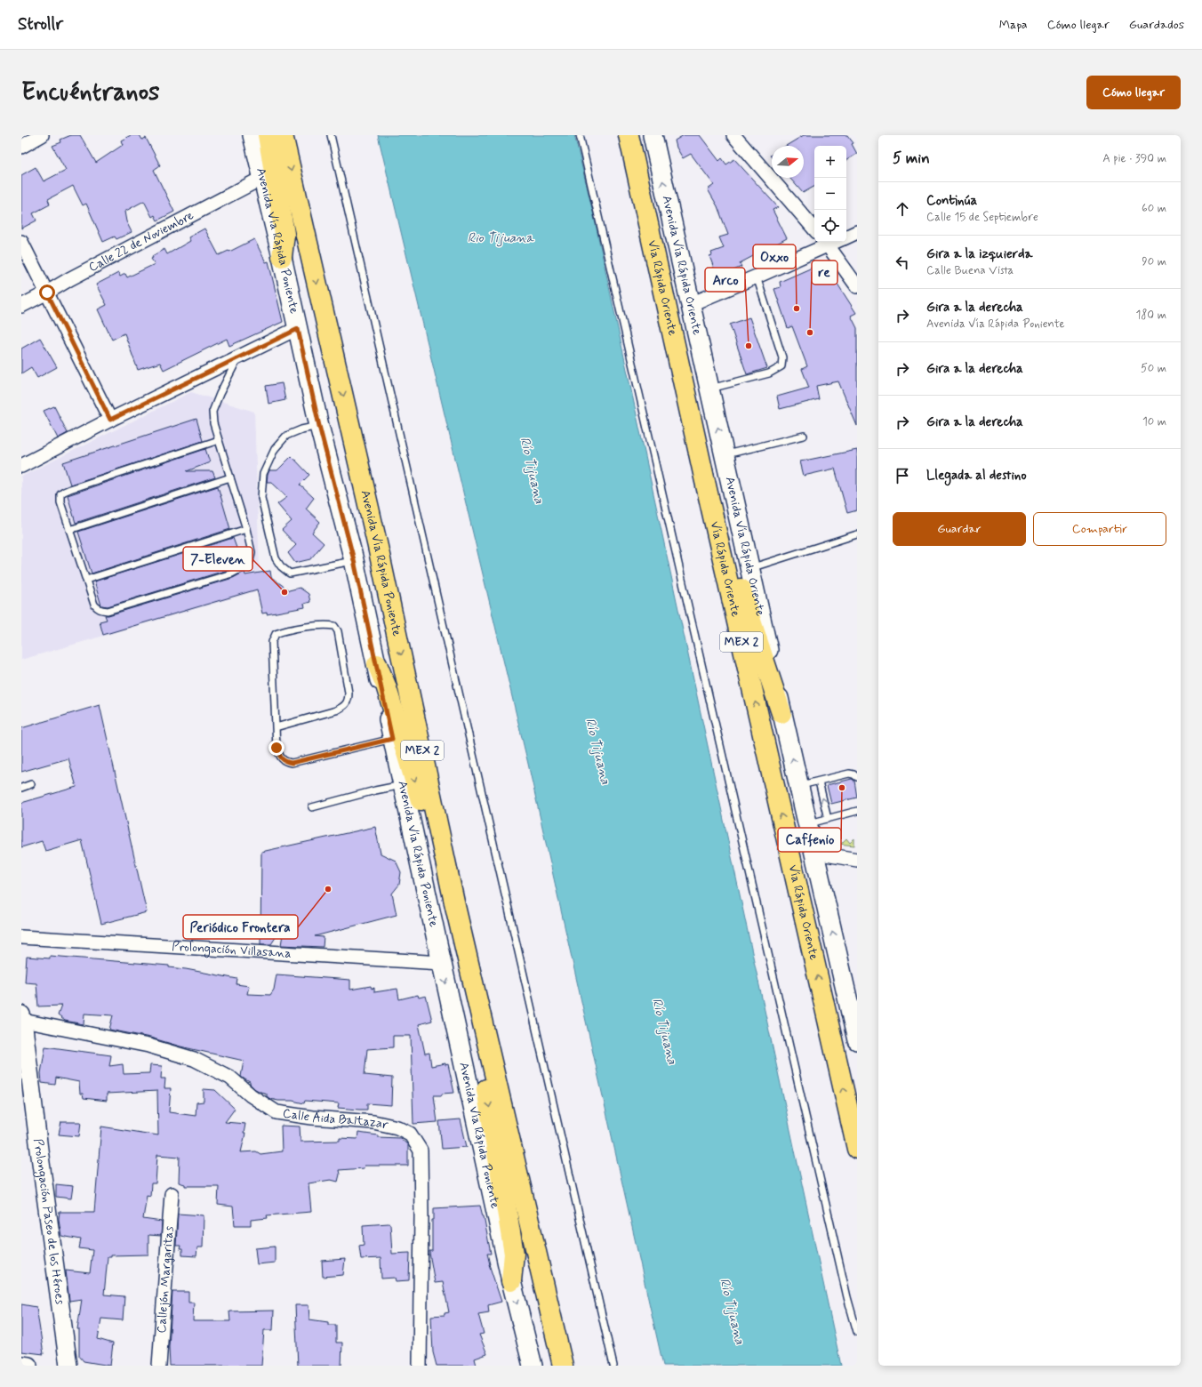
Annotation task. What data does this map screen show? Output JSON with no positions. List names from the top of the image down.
{
  "streets": {
    "highway": ["Avenida Vía Rápida Poniente", "Vía Rápida Oriente", "MEX 2"],
    "main road": ["Avenida Vía Rápida Oriente"],
    "street": [
      "Calle 22 de Noviembre",
      "Prolongación Villasana",
      "Calle Aida Baltazar",
      "Prolongación Paseo de los Héroes",
      "Callejón Margaritas"
    ]
  },
  "crossings": [
    ["Calle 22 de Noviembre", "Avenida Vía Rápida Poniente"],
    ["Avenida Vía Rápida Poniente", "Prolongación Villasana"],
    ["Calle Aida Baltazar", "Prolongación Paseo de los Héroes"]
  ],
  "one_way": ["Avenida Vía Rápida Oriente"],
  "water": ["Rio Tijuana", "Río Tijuana"],
  "places": [
    "Oxxo",
    "re",
    "Arco",
    "7-Eleven",
    "Caffenio",
    "Periódico Frontera"
  ],
  "north": "right",
  "page": {
    "header": "Strollr",
    "nav": ["Mapa", "Cómo llegar", "Guardados"],
    "buttons": [
      "Cómo llegar",
      ["Guardar", "Compartir"]
    ],
    "title": "Encuéntranos",
    "heading": ["5 min", "A pie · 390 m"],
    "map_buttons": ["+", "−"],
    "list": [
      ["Continúa", "Calle 15 de Septiembre", "60 m"],
      ["Gira a la izquierda", "Calle Buena Vista", "90 m"],
      ["Gira a la derecha", "Avenida Vía Rápida Poniente", "180 m"],
      ["Gira a la derecha", "50 m"],
      ["Gira a la derecha", "10 m"],
      "Llegada al destino"
    ]
  }
}
